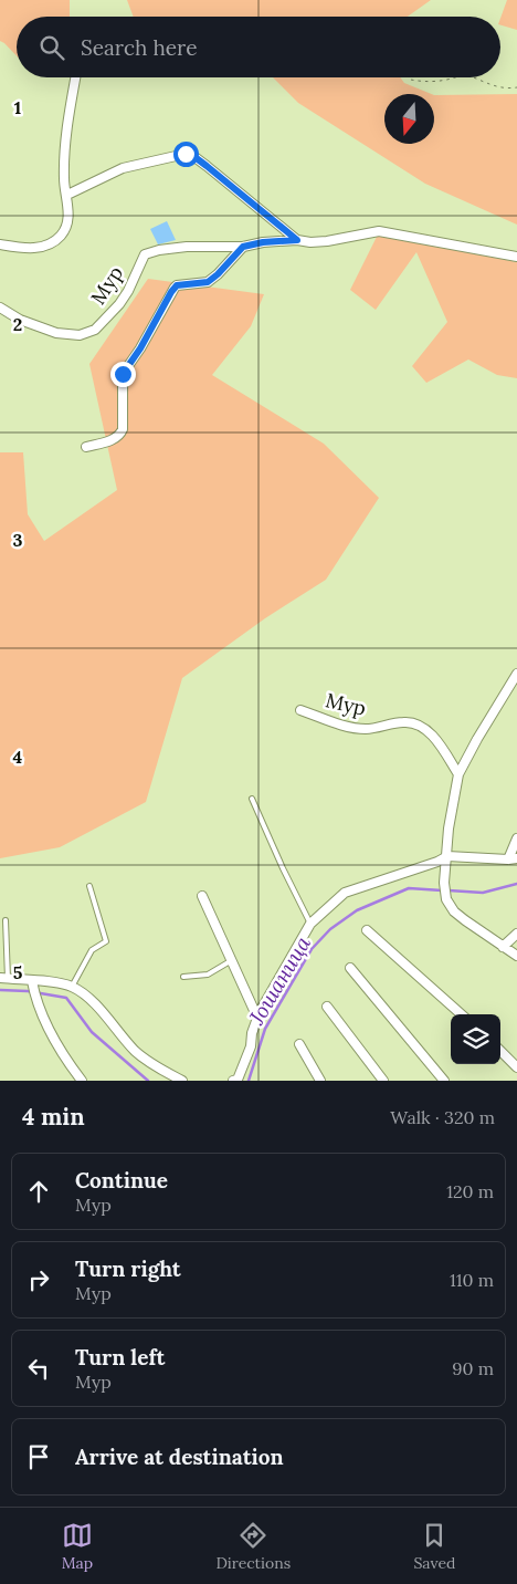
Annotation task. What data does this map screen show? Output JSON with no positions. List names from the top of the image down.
{
  "streets": {
    "street": ["Мур"]
  },
  "water": ["Јошаница"],
  "north": "bottom",
  "page": {
    "search": "Search here",
    "heading": ["4 min", "Walk · 320 m"],
    "list": [
      ["Continue", "Мур", "120 m"],
      ["Turn right", "Мур", "110 m"],
      ["Turn left", "Мур", "90 m"],
      "Arrive at destination"
    ],
    "nav": ["Map", "Directions", "Saved"]
  },
  "grid": {
    "rows": [
      "1",
      "2",
      "3",
      "4",
      "5"
    ]
  }
}
